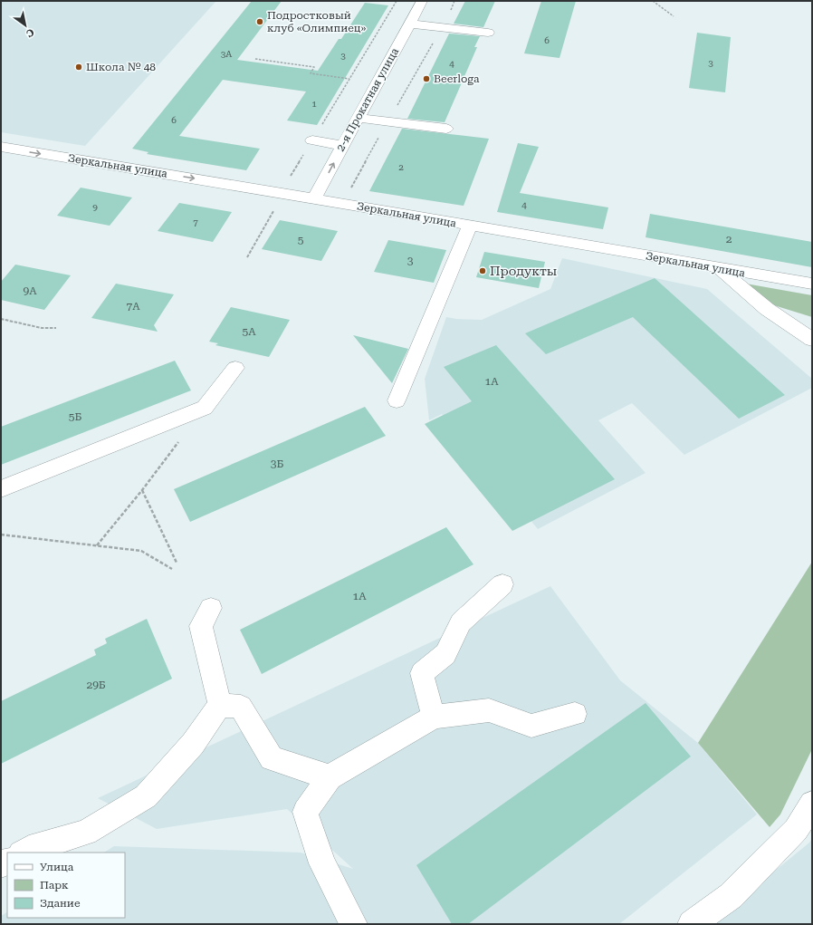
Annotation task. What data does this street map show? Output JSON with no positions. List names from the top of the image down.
{
  "streets": {
    "street": ["2-я Прокатная улица", "Зеркальная улица"]
  },
  "crossings": [
    ["2-я Прокатная улица", "Зеркальная улица"]
  ],
  "places": [
    "Подростковый клуб «Олимпиец»",
    "Школа № 48",
    "Beerloga",
    "Продукты"
  ],
  "house_numbers": [
    "6",
    "3А",
    "3",
    "3",
    "4",
    "1",
    "6",
    "2",
    "4",
    "9",
    "7",
    "2",
    "5",
    "3",
    "9А",
    "7А",
    "5А",
    "1А",
    "5Б",
    "3Б",
    "1А",
    "29Б"
  ],
  "legend": ["Улица", "Парк", "Здание"],
  "north": "bottom right"
}
